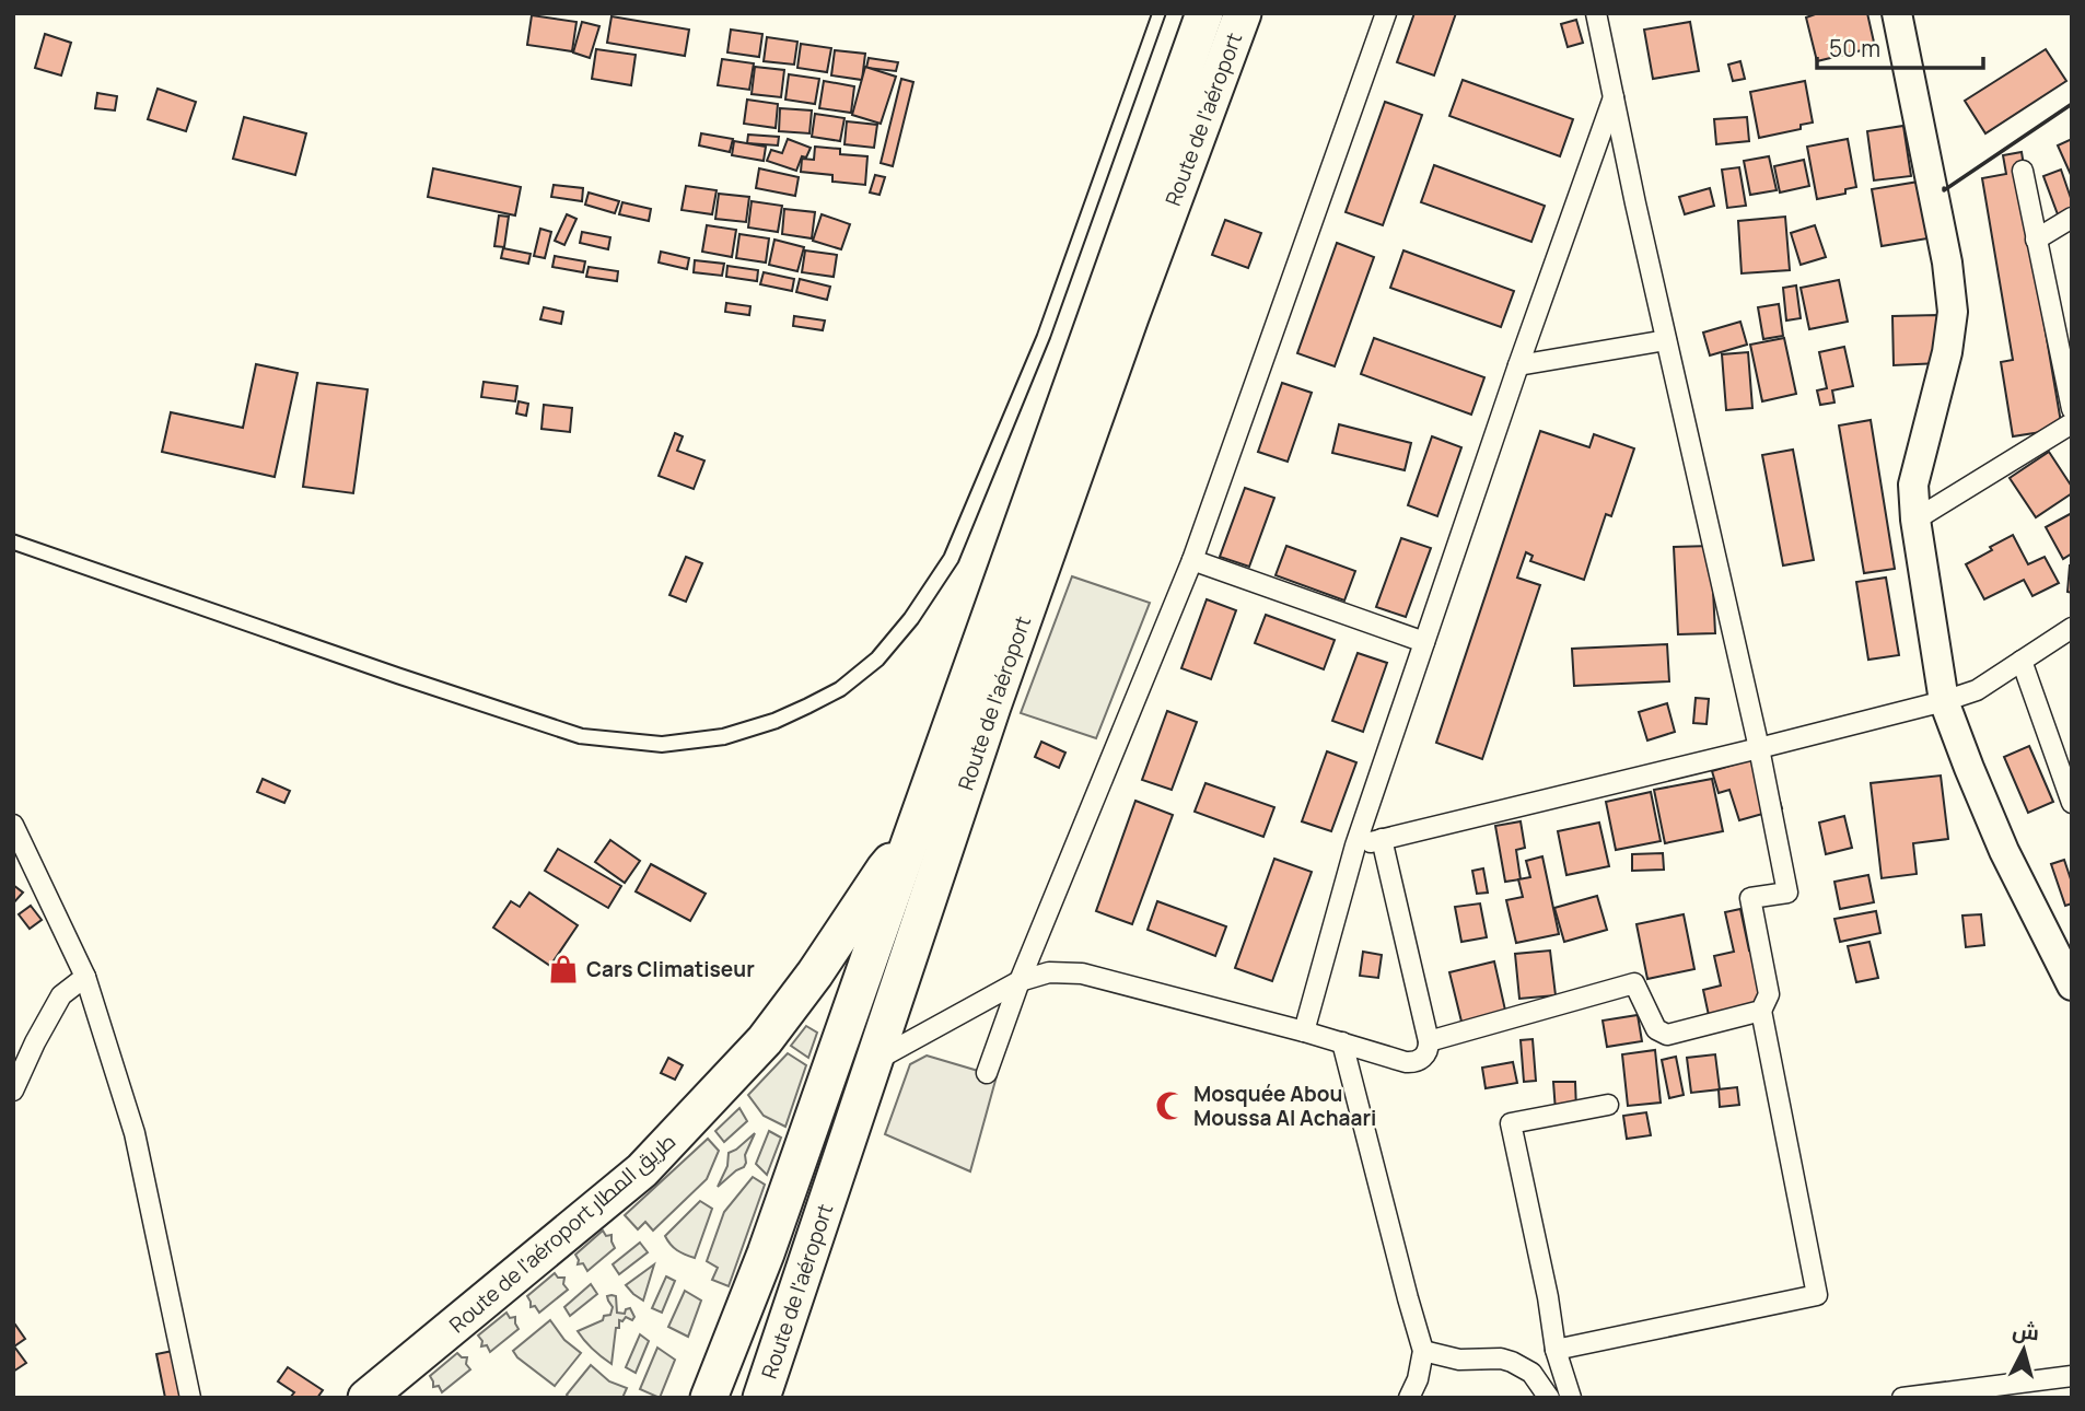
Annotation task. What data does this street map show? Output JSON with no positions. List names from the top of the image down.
{
  "streets": {
    "highway": ["Route de l'aéroport", "Route de l'aéroport طريق المطار"]
  },
  "crossings": [
    ["Route de l'aéroport", "Route de l'aéroport طريق المطار"]
  ],
  "places": {
    "shop": ["Cars Climatiseur"],
    "mosque": ["Mosquée Abou Moussa Al Achaari"]
  },
  "scale_bar": "50 m",
  "north": "top"
}
